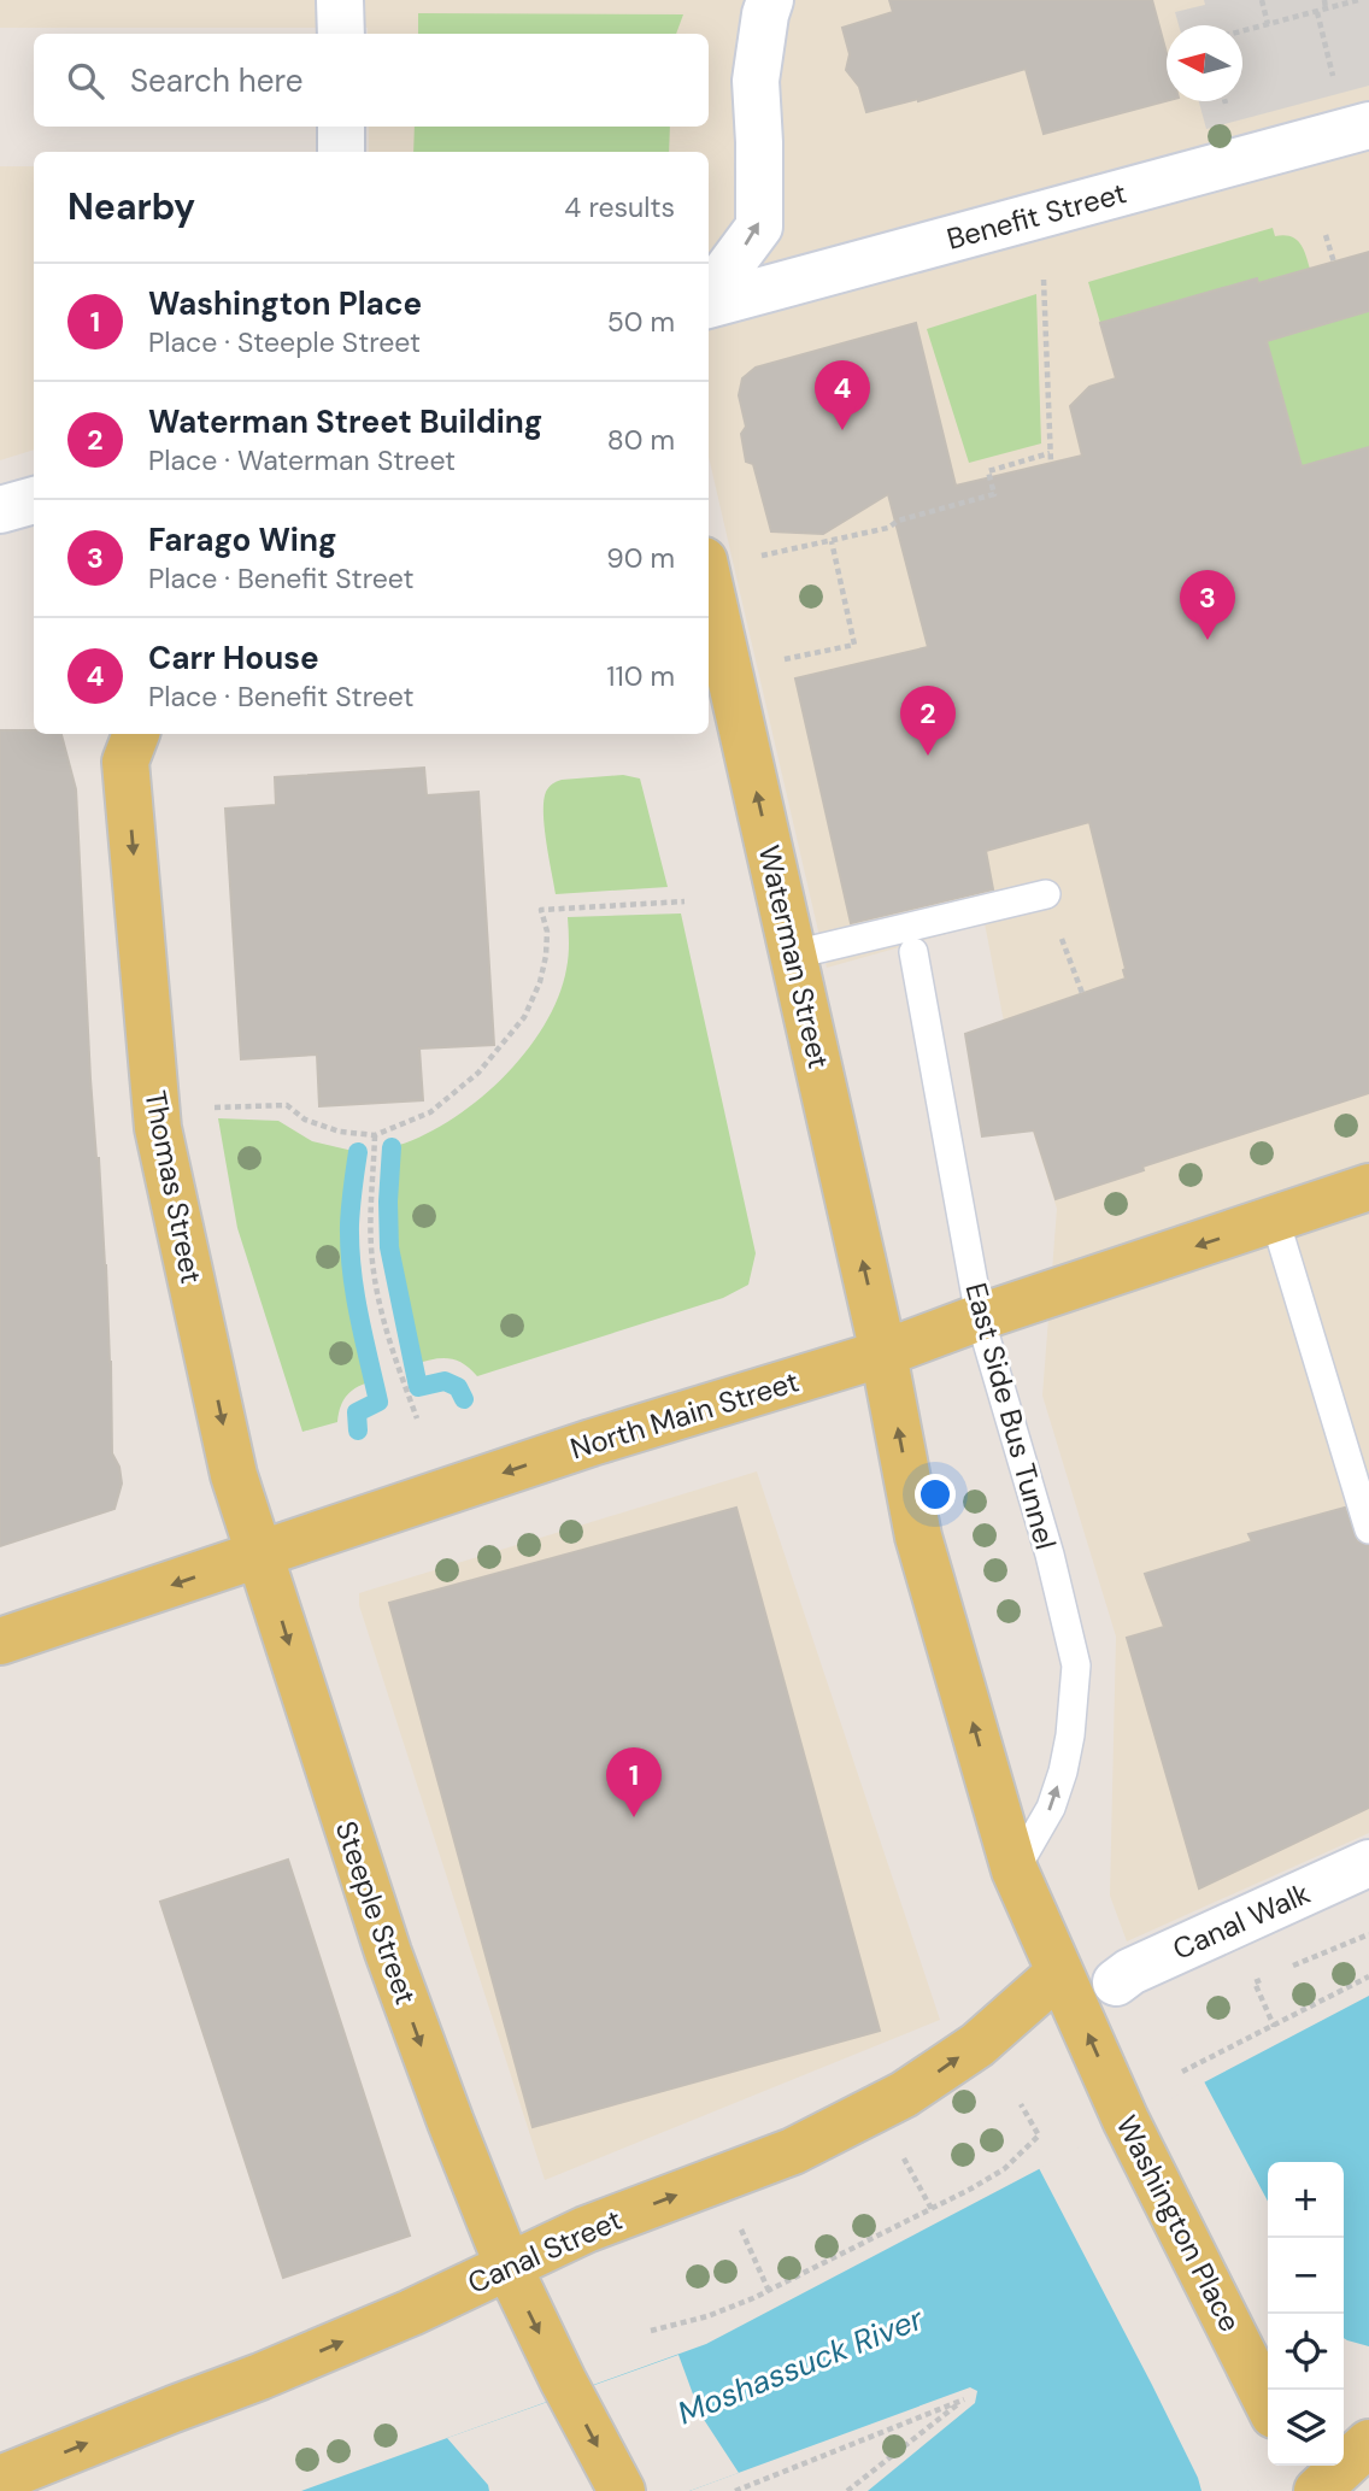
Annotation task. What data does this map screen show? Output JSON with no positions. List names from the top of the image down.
{
  "streets": {
    "main road": [
      "Waterman Street",
      "Thomas Street",
      "North Main Street",
      "Steeple Street",
      "Washington Place",
      "Canal Street"
    ],
    "street": ["Benefit Street", "Canal Walk"],
    "lane": ["East Side Bus Tunnel"]
  },
  "crossings": [
    ["Waterman Street", "North Main Street"],
    ["Waterman Street", "Washington Place"],
    ["Thomas Street", "North Main Street"],
    ["Thomas Street", "Steeple Street"],
    ["North Main Street", "East Side Bus Tunnel"],
    ["North Main Street", "Steeple Street"],
    ["North Main Street", "Washington Place"],
    ["East Side Bus Tunnel", "Washington Place"],
    ["Steeple Street", "Canal Street"],
    ["Washington Place", "Canal Street"]
  ],
  "one_way": [
    "Waterman Street",
    "Thomas Street",
    "North Main Street",
    "East Side Bus Tunnel",
    "Steeple Street",
    "Washington Place",
    "Canal Street"
  ],
  "water": ["Moshassuck River"],
  "north": "left",
  "page": {
    "search": "Search here",
    "heading": ["Nearby", "4 results"],
    "list": [
      {
        "mark": "1",
        "name": "Washington Place",
        "note": "Place · Steeple Street",
        "value": "50 m"
      },
      {
        "mark": "2",
        "name": "Waterman Street Building",
        "note": "Place · Waterman Street",
        "value": "80 m"
      },
      {
        "mark": "3",
        "name": "Farago Wing",
        "note": "Place · Benefit Street",
        "value": "90 m"
      },
      {
        "mark": "4",
        "name": "Carr House",
        "note": "Place · Benefit Street",
        "value": "110 m"
      }
    ],
    "pins": [
      "4",
      "3",
      "2",
      "1"
    ],
    "map_buttons": ["+", "−"]
  }
}
